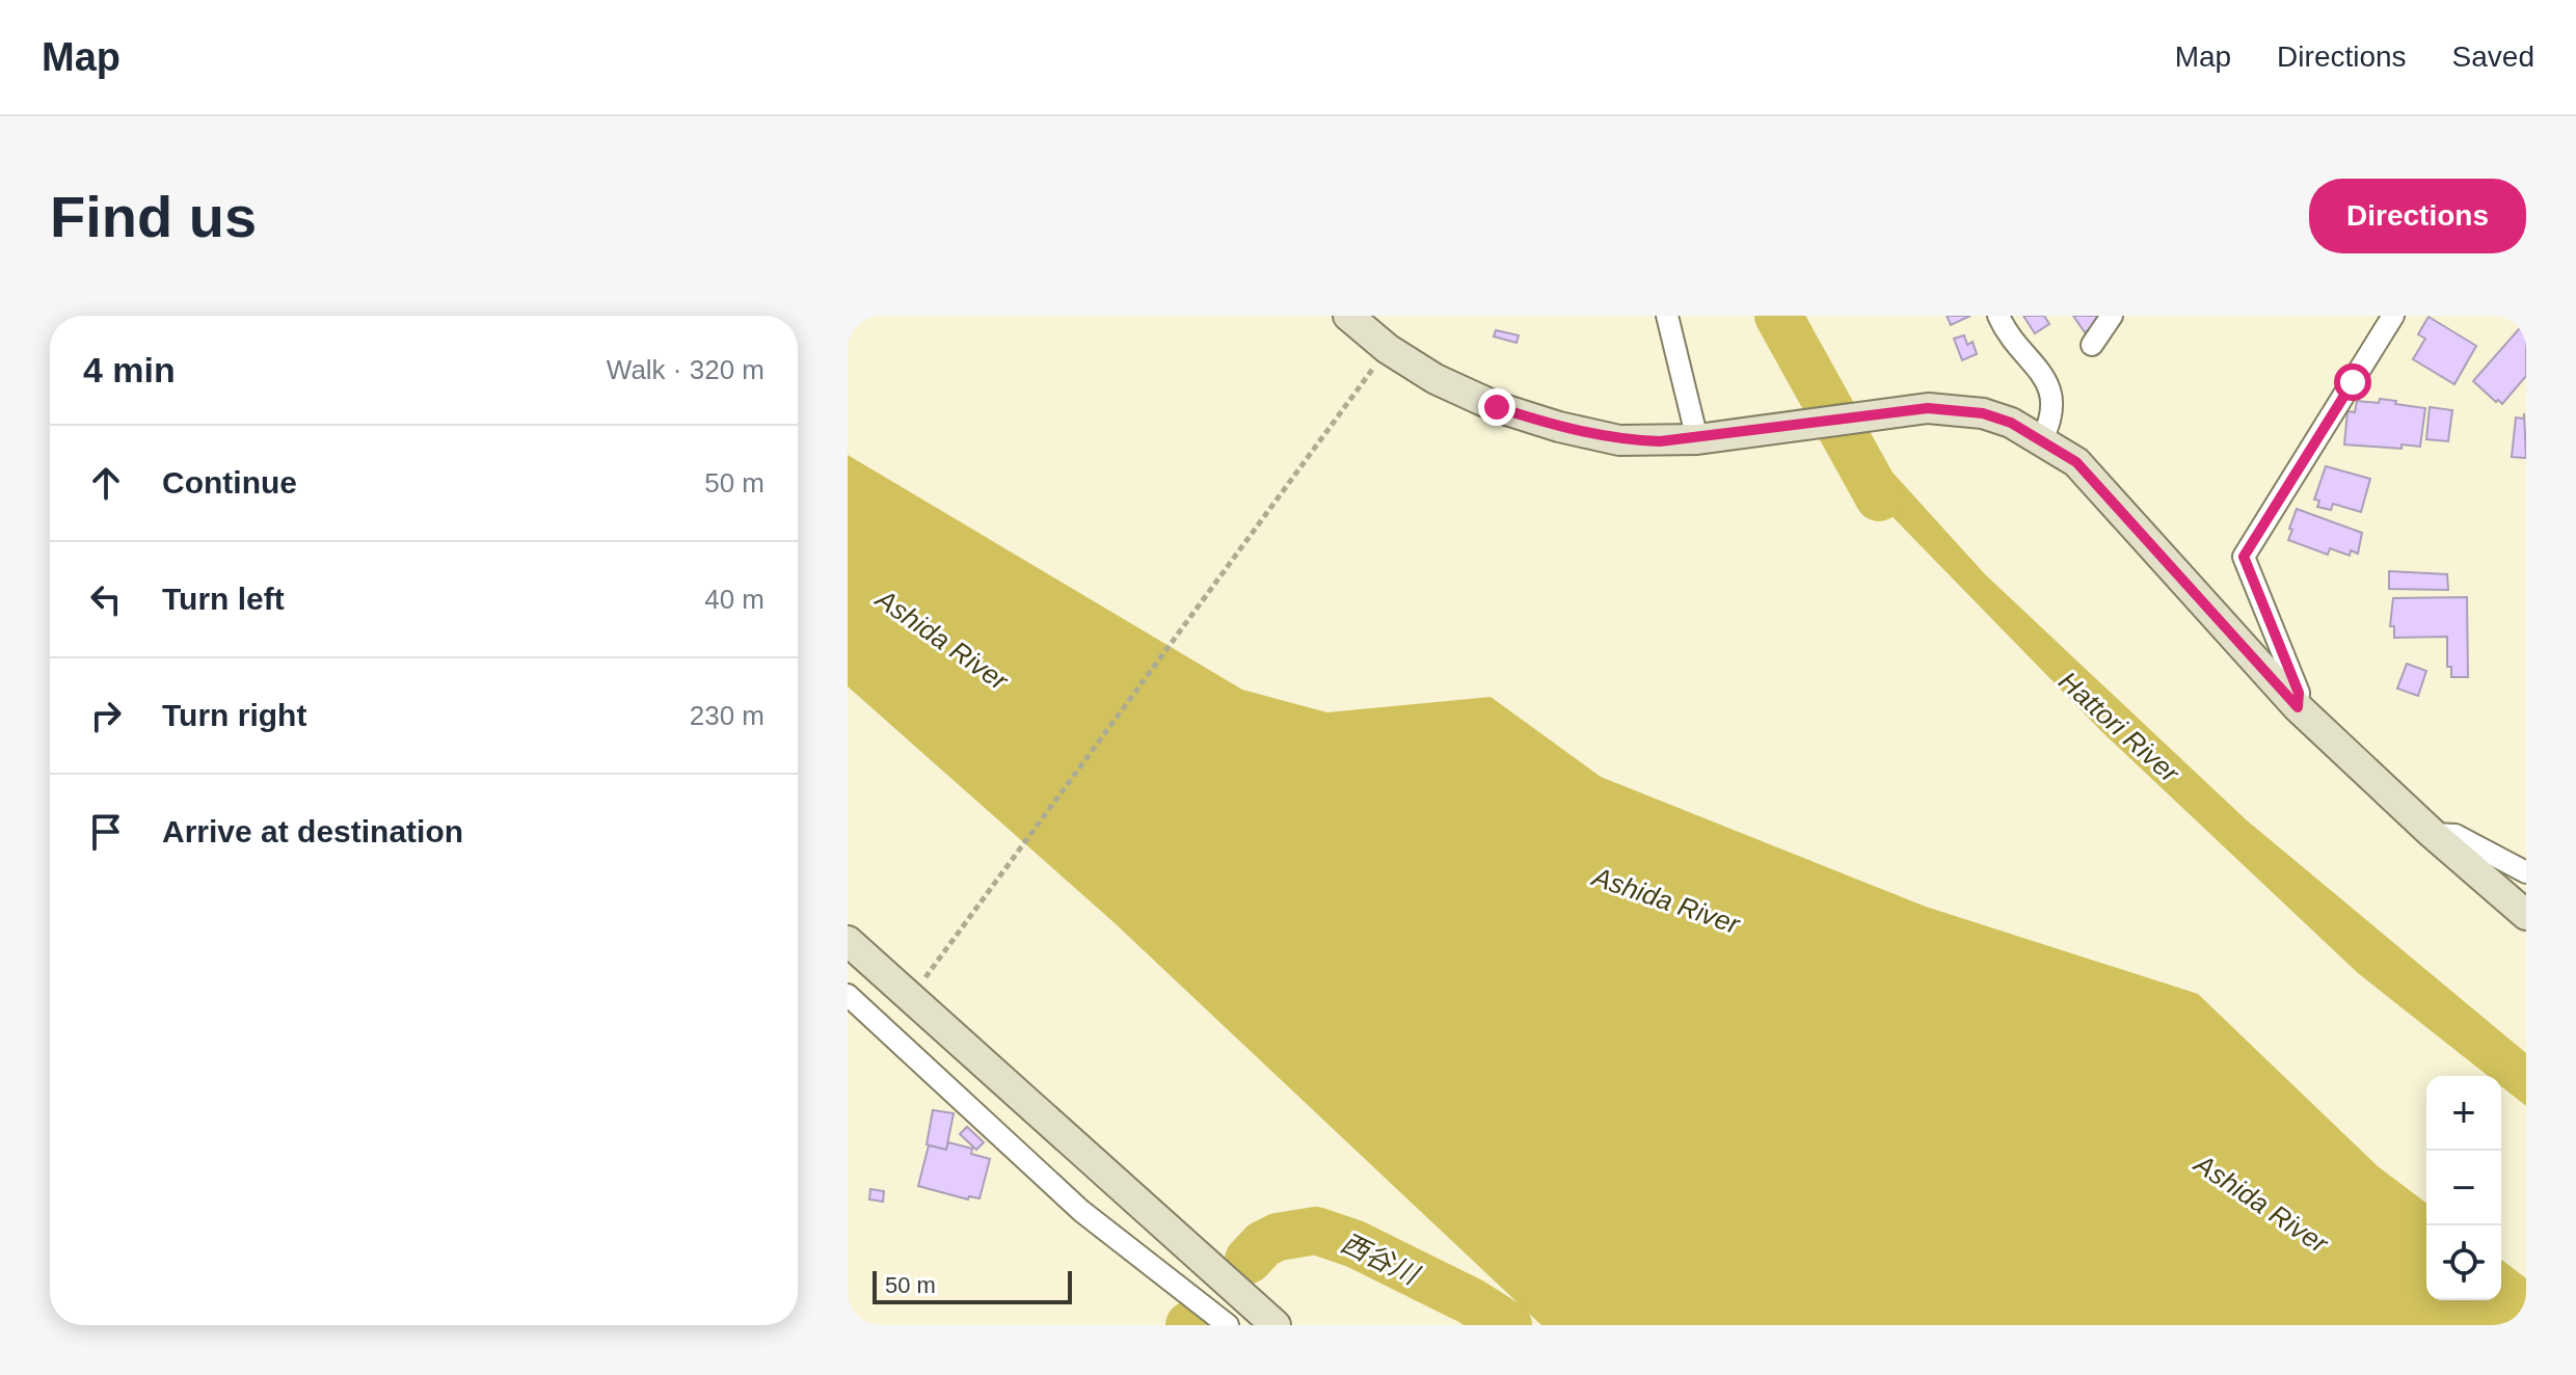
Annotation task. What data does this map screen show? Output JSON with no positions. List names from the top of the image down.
{
  "water": ["Ashida River", "Hattori River", "西谷川"],
  "scale_bar": "50 m",
  "page": {
    "header": "Map",
    "nav": ["Map", "Directions", "Saved"],
    "buttons": "Directions",
    "title": "Find us",
    "heading": ["4 min", "Walk · 320 m"],
    "list": [
      ["Continue", "50 m"],
      ["Turn left", "40 m"],
      ["Turn right", "230 m"],
      "Arrive at destination"
    ],
    "map_buttons": ["+", "−"],
    "scale": "50 m"
  }
}
